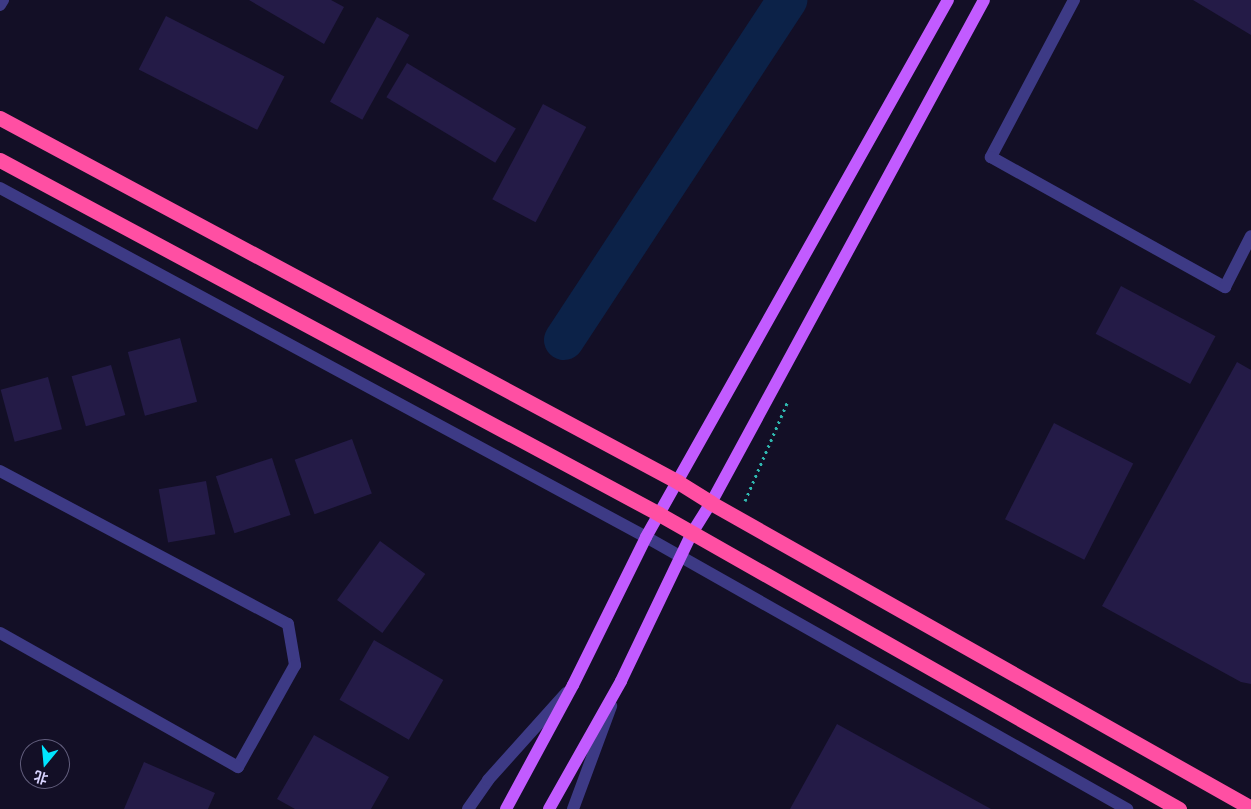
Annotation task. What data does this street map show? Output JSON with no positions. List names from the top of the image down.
{
  "north": "bottom"
}
